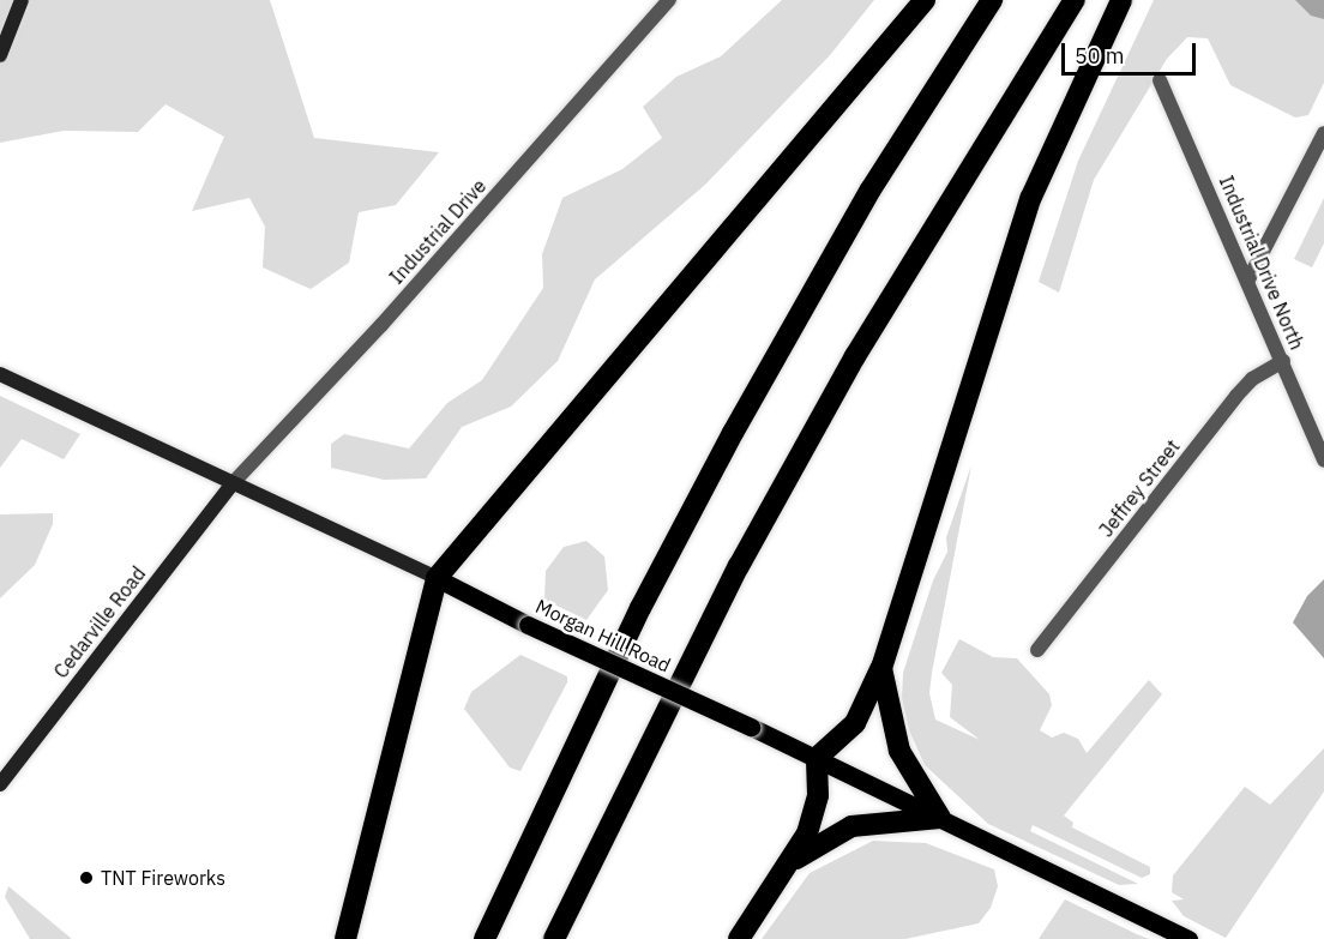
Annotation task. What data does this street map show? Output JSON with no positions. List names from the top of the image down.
{
  "streets": {
    "main road": ["Cedarville Road", "Morgan Hill Road"],
    "street": ["Industrial Drive", "Industrial Drive North", "Jeffrey Street"]
  },
  "crossings": [
    ["Industrial Drive", "Cedarville Road"],
    ["Industrial Drive", "Morgan Hill Road"],
    ["Industrial Drive North", "Jeffrey Street"],
    ["Cedarville Road", "Morgan Hill Road"]
  ],
  "places": ["TNT Fireworks"],
  "scale_bar": "50 m"
}
